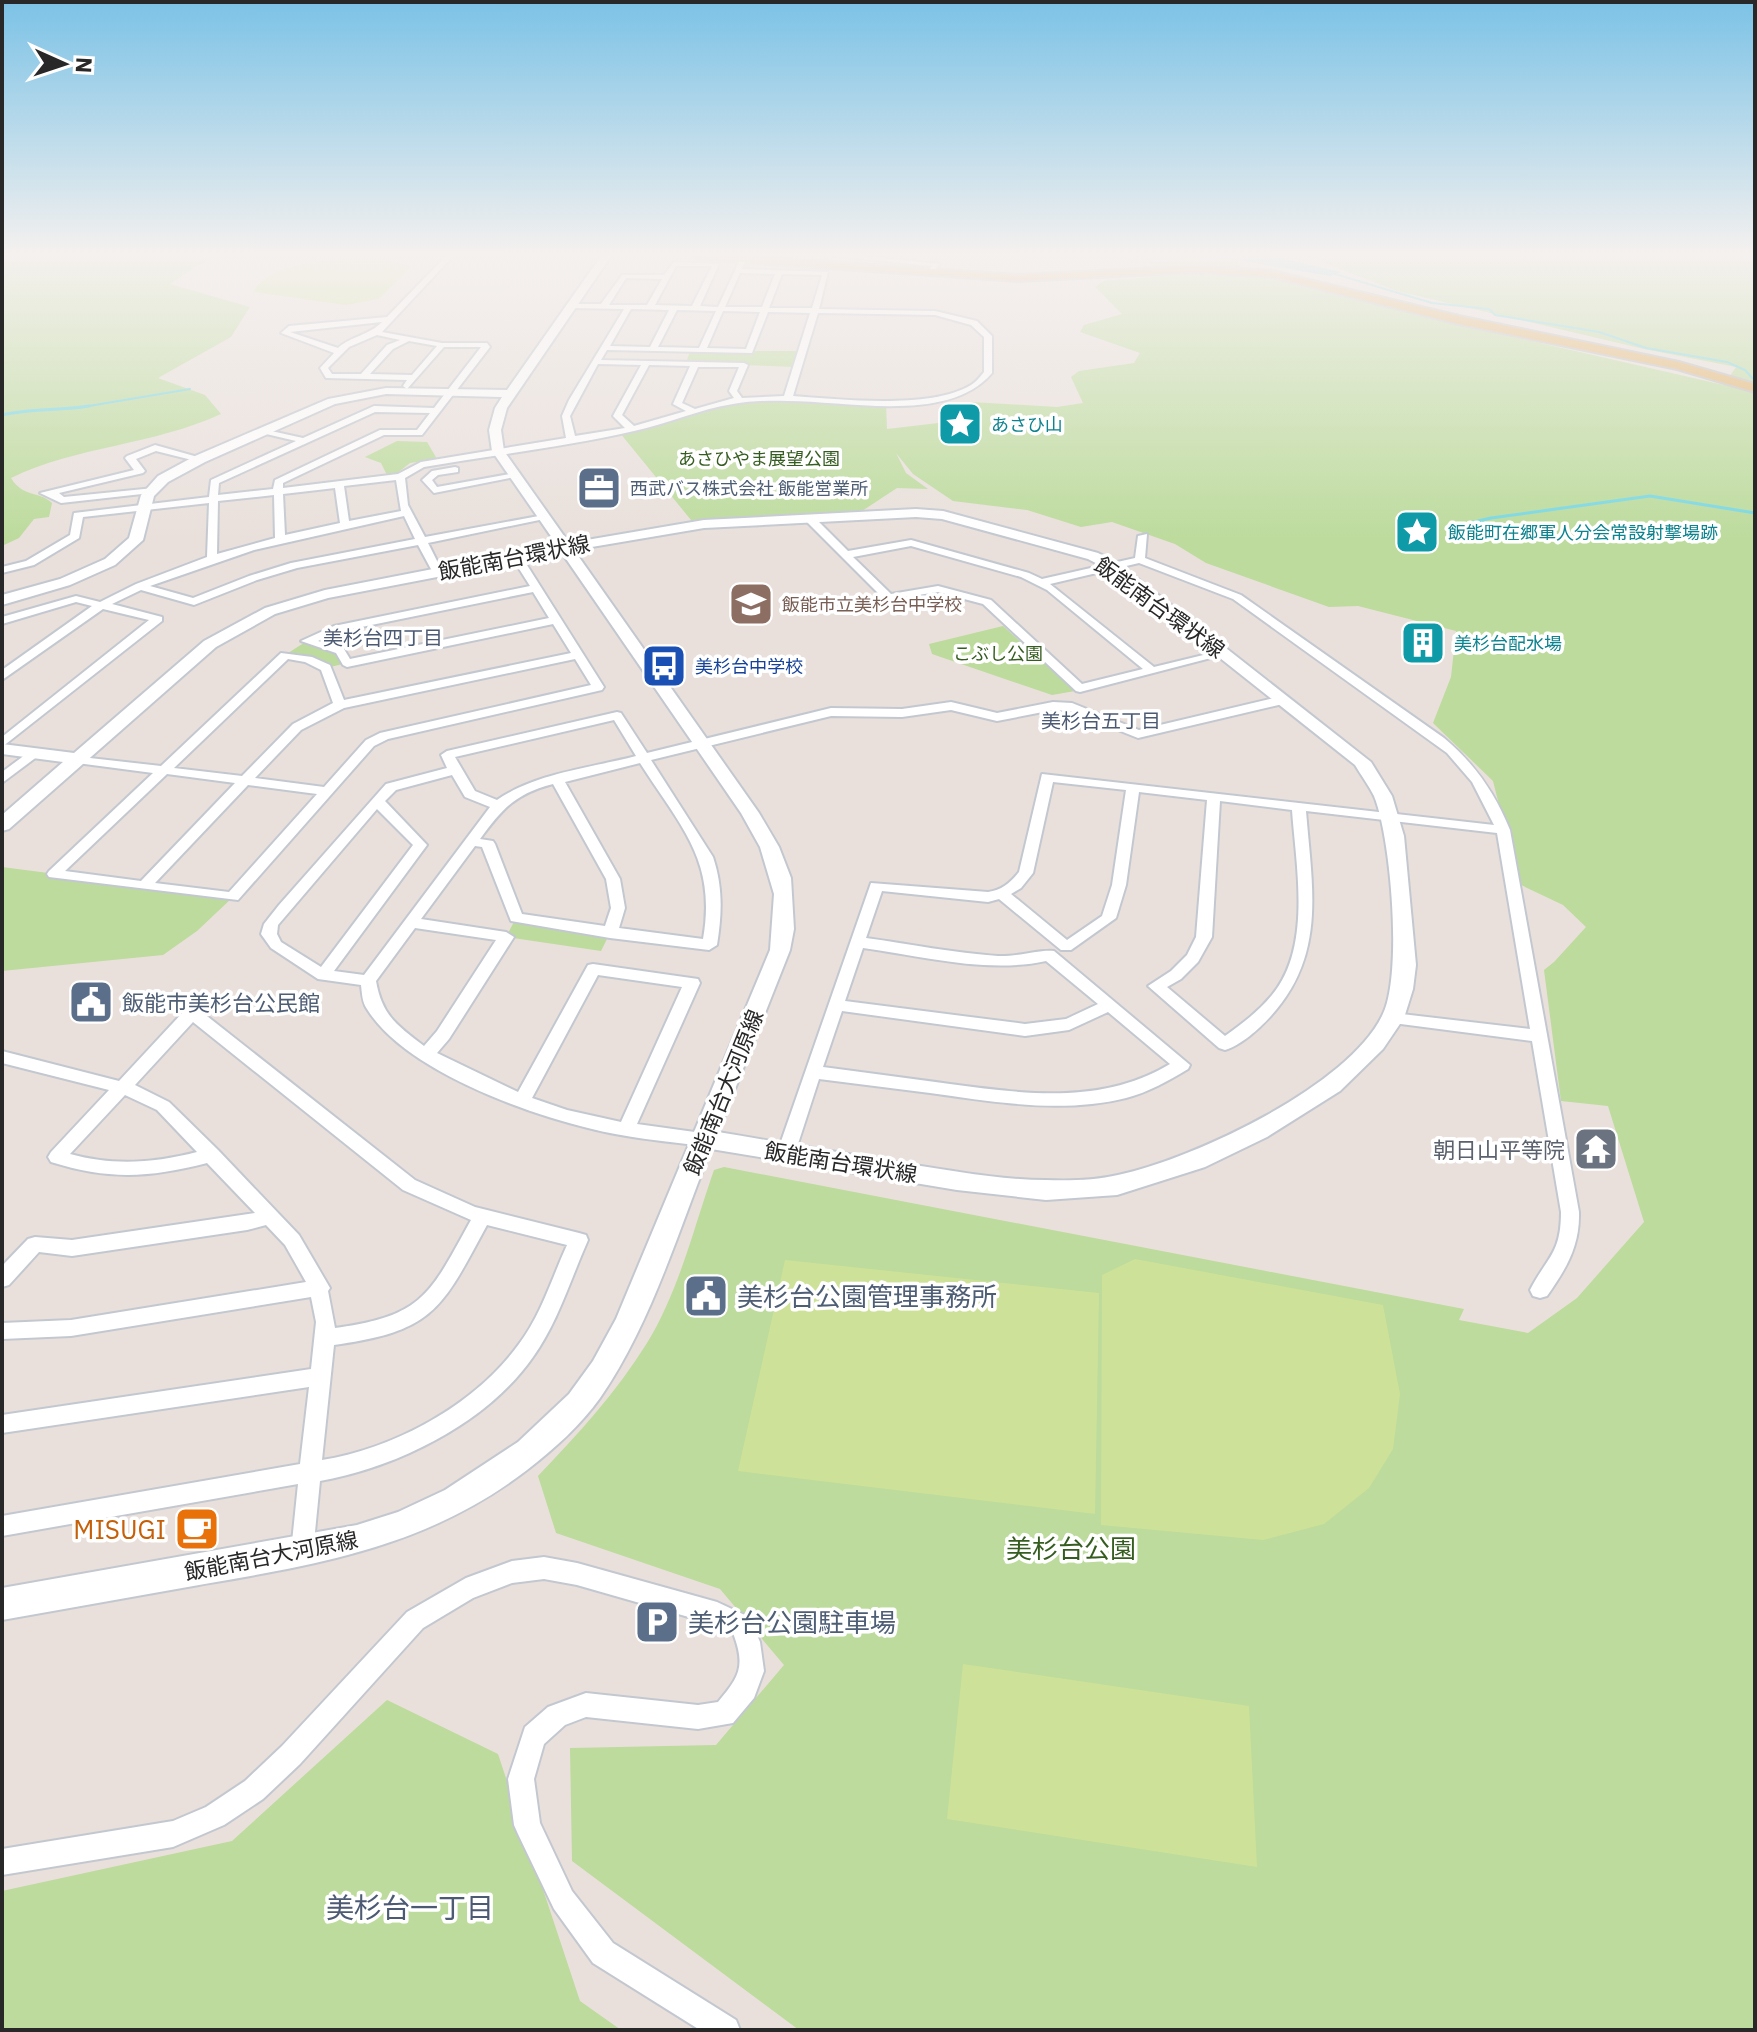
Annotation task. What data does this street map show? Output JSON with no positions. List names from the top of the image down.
{
  "streets": {
    "street": ["飯能南台環状線", "飯能南台大河原線"]
  },
  "crossings": [
    ["飯能南台環状線", "飯能南台大河原線"]
  ],
  "districts": ["美杉台四丁目", "美杉台五丁目", "美杉台一丁目"],
  "parks": ["あさひやま展望公園", "こぶし公園", "美杉台公園"],
  "places": {
    "place": ["あさひ山", "飯能町在郷軍人分会常設射撃場跡"],
    "office": ["西武バス株式会社 飯能営業所"],
    "school or university": ["飯能市立美杉台中学校"],
    "building": ["美杉台配水場"],
    "bus stop": ["美杉台中学校"],
    "public building": ["飯能市美杉台公民館", "美杉台公園管理事務所"],
    "temple": ["朝日山平等院"],
    "cafe": ["MISUGI"],
    "parking": ["美杉台公園駐車場"]
  },
  "north": "right"
}
